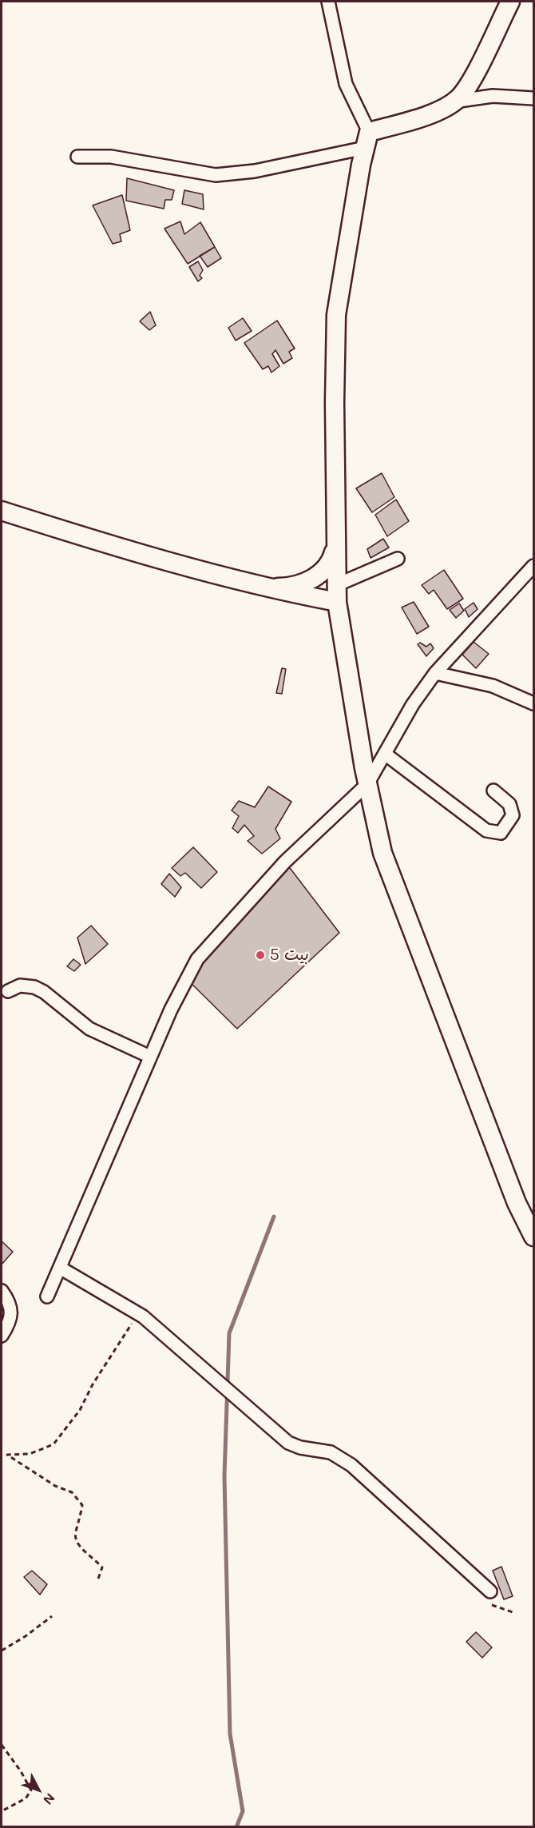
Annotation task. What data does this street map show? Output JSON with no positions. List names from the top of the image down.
{
  "places": ["بيت 5"],
  "north": "bottom right"
}
